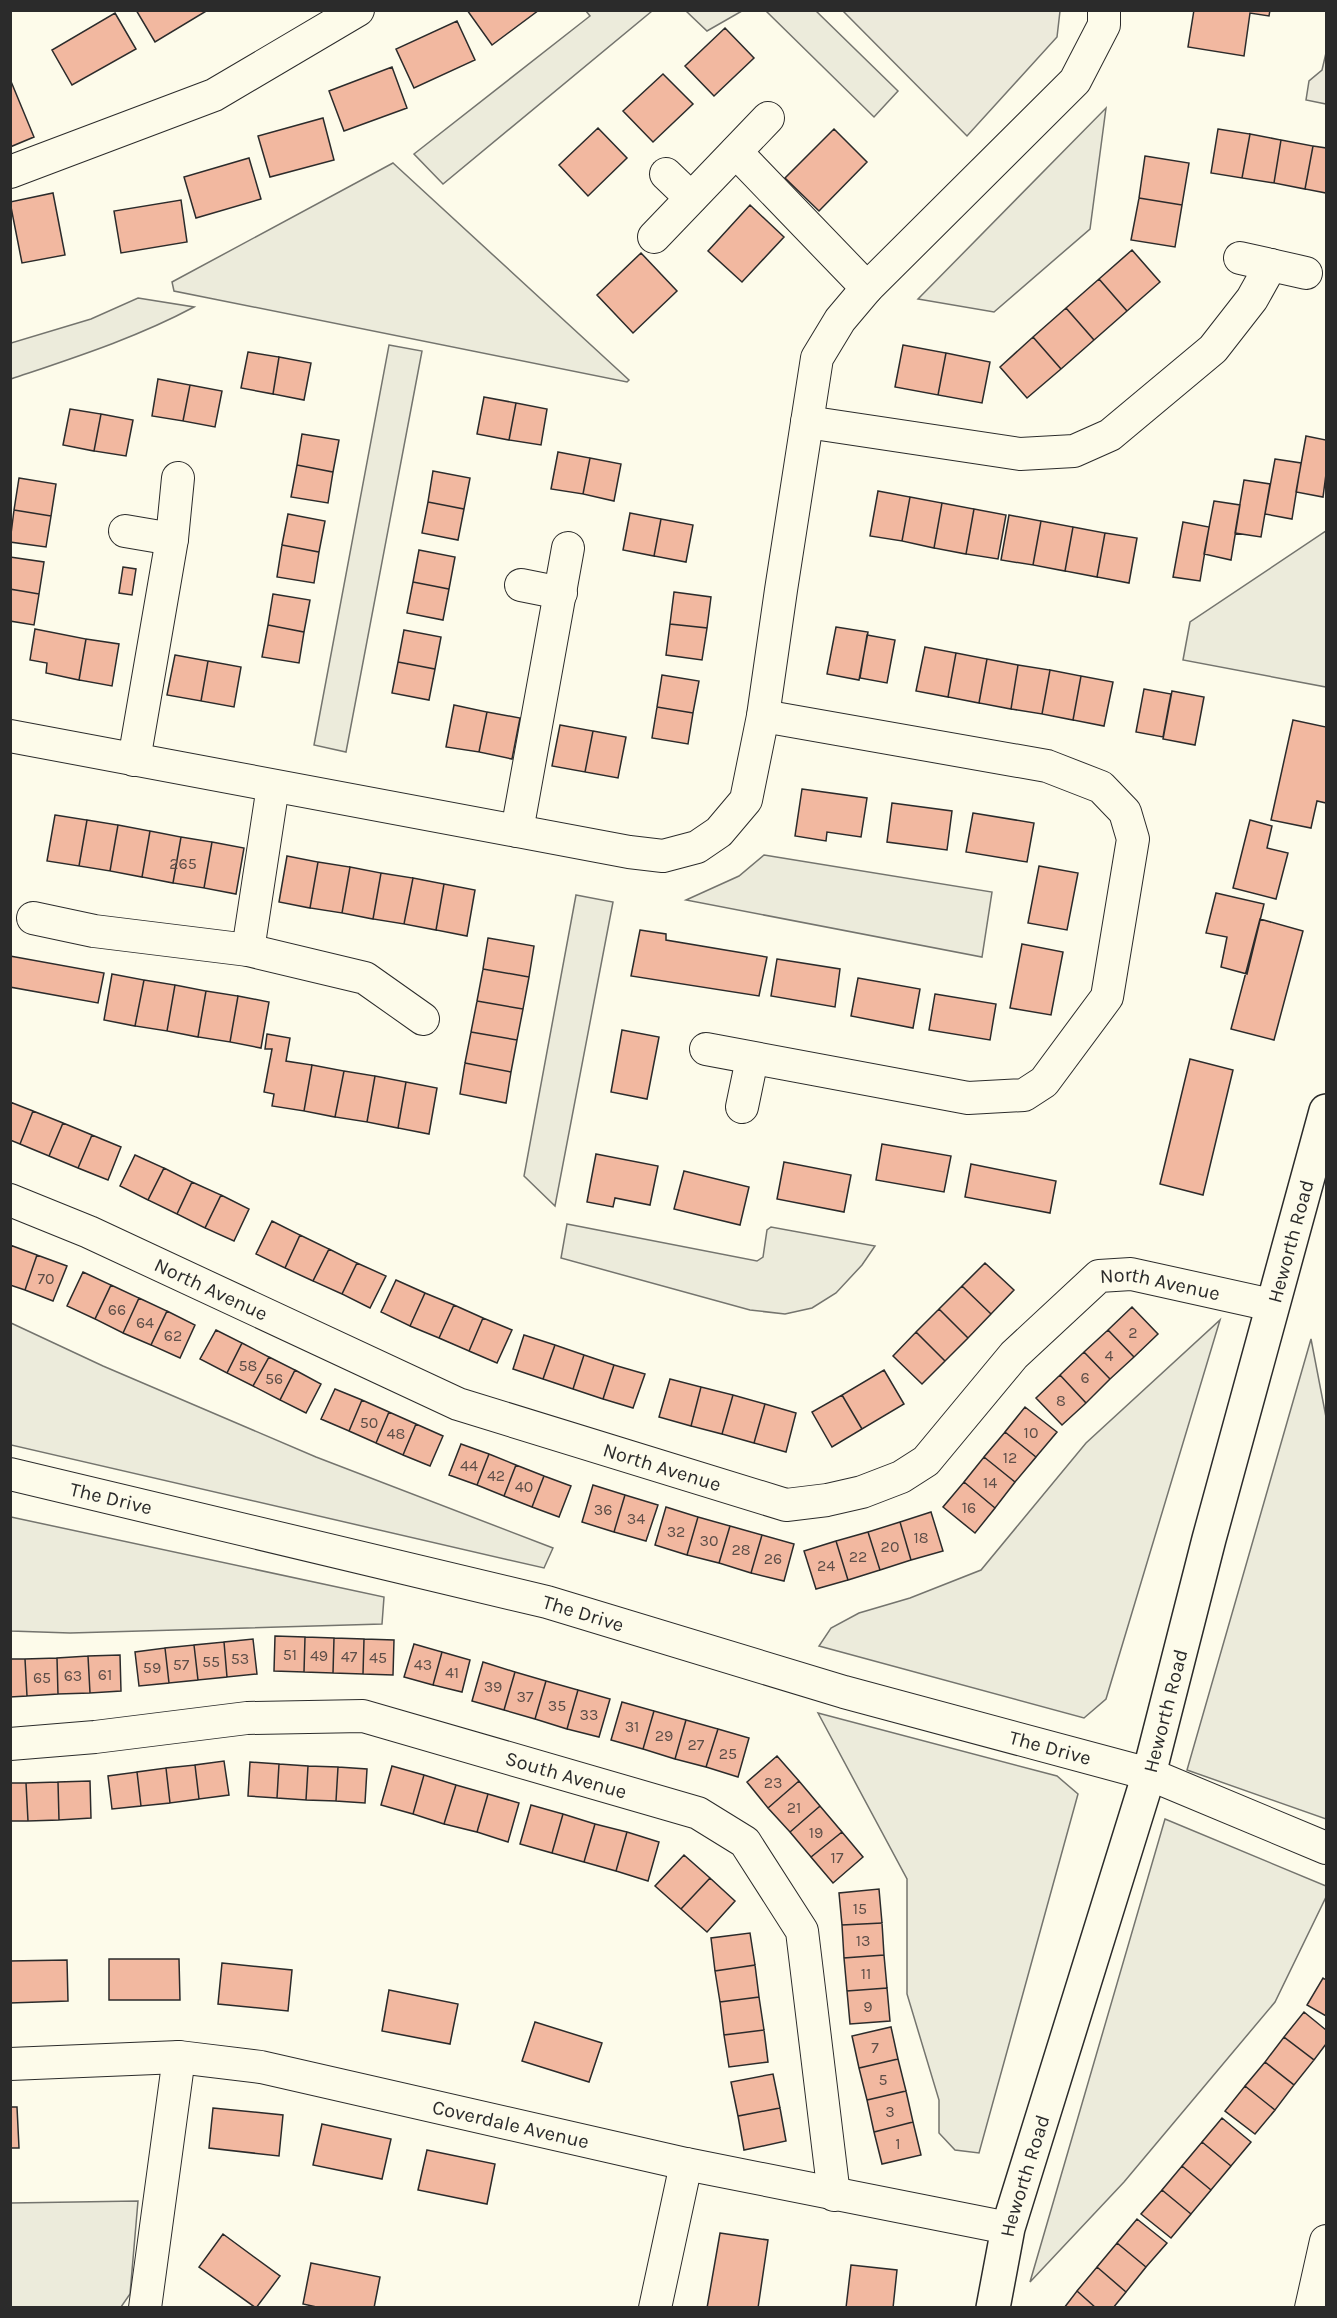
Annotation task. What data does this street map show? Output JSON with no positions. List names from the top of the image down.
{
  "streets": {
    "street": [
      "Heworth Road",
      "North Avenue",
      "The Drive",
      "South Avenue",
      "Coverdale Avenue"
    ]
  },
  "crossings": [
    ["Heworth Road", "North Avenue"],
    ["Heworth Road", "The Drive"],
    ["Heworth Road", "Coverdale Avenue"],
    ["South Avenue", "Coverdale Avenue"]
  ],
  "house_numbers": [
    "265",
    "70",
    "66",
    "64",
    "2",
    "62",
    "4",
    "58",
    "6",
    "56",
    "8",
    "50",
    "10",
    "48",
    "12",
    "44",
    "42",
    "14",
    "40",
    "16",
    "36",
    "34",
    "32",
    "18",
    "30",
    "20",
    "28",
    "22",
    "26",
    "24",
    "51",
    "49",
    "47",
    "45",
    "53",
    "55",
    "57",
    "43",
    "59",
    "41",
    "61",
    "63",
    "65",
    "39",
    "37",
    "35",
    "33",
    "31",
    "29",
    "27",
    "25",
    "23",
    "21",
    "19",
    "17",
    "15",
    "13",
    "11",
    "9",
    "7",
    "5",
    "3",
    "1"
  ]
}
